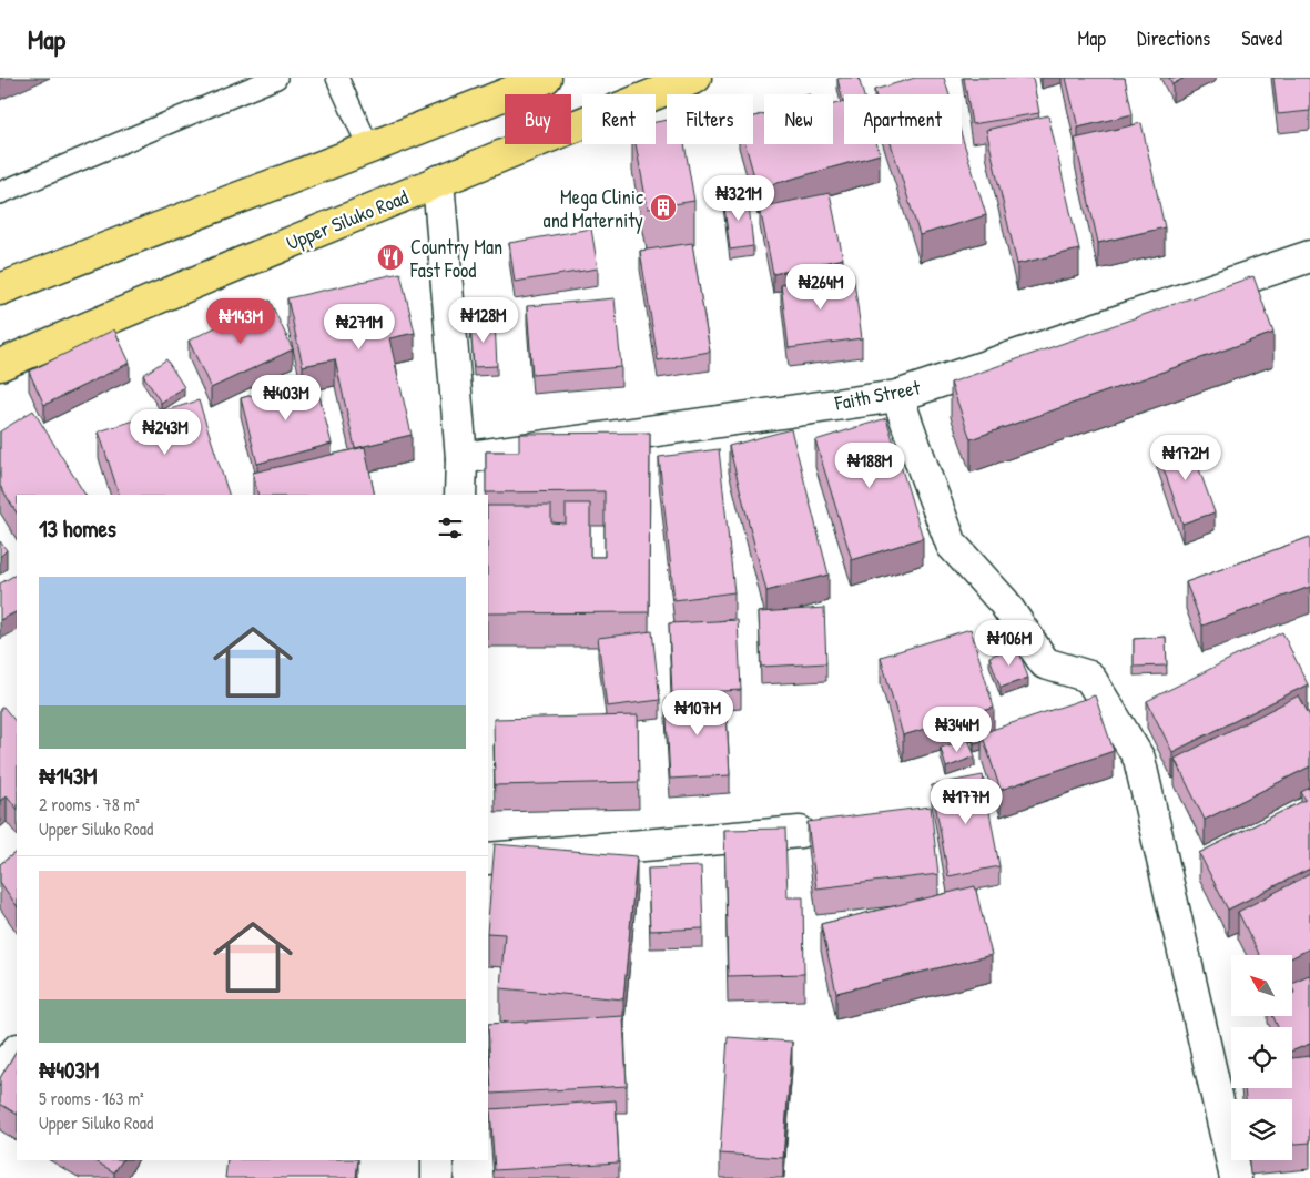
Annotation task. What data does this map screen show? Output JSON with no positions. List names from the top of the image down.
{
  "streets": {
    "main road": ["Upper Siluko Road"],
    "street": ["Faith Street"]
  },
  "places": {
    "building": ["Mega Clinic and Maternity"],
    "restaurant": ["Country Man Fast Food"]
  },
  "north": "top left",
  "page": {
    "header": "Map",
    "nav": ["Map", "Directions", "Saved"],
    "chip": [
      "Buy",
      "Rent",
      "Filters",
      "New",
      "Apartment"
    ],
    "price": [
      "₦321M",
      "₦264M",
      "₦128M",
      "₦143M",
      "₦271M",
      "₦403M",
      "₦243M",
      "₦172M",
      "₦188M",
      "₦106M",
      "₦107M",
      "₦344M",
      "₦177M"
    ],
    "heading": "13 homes",
    "list": [
      {
        "name": "₦143M",
        "note": "2 rooms · 78 m² · Upper Siluko Road"
      },
      {
        "name": "₦403M",
        "note": "5 rooms · 163 m² · Upper Siluko Road"
      }
    ]
  }
}
